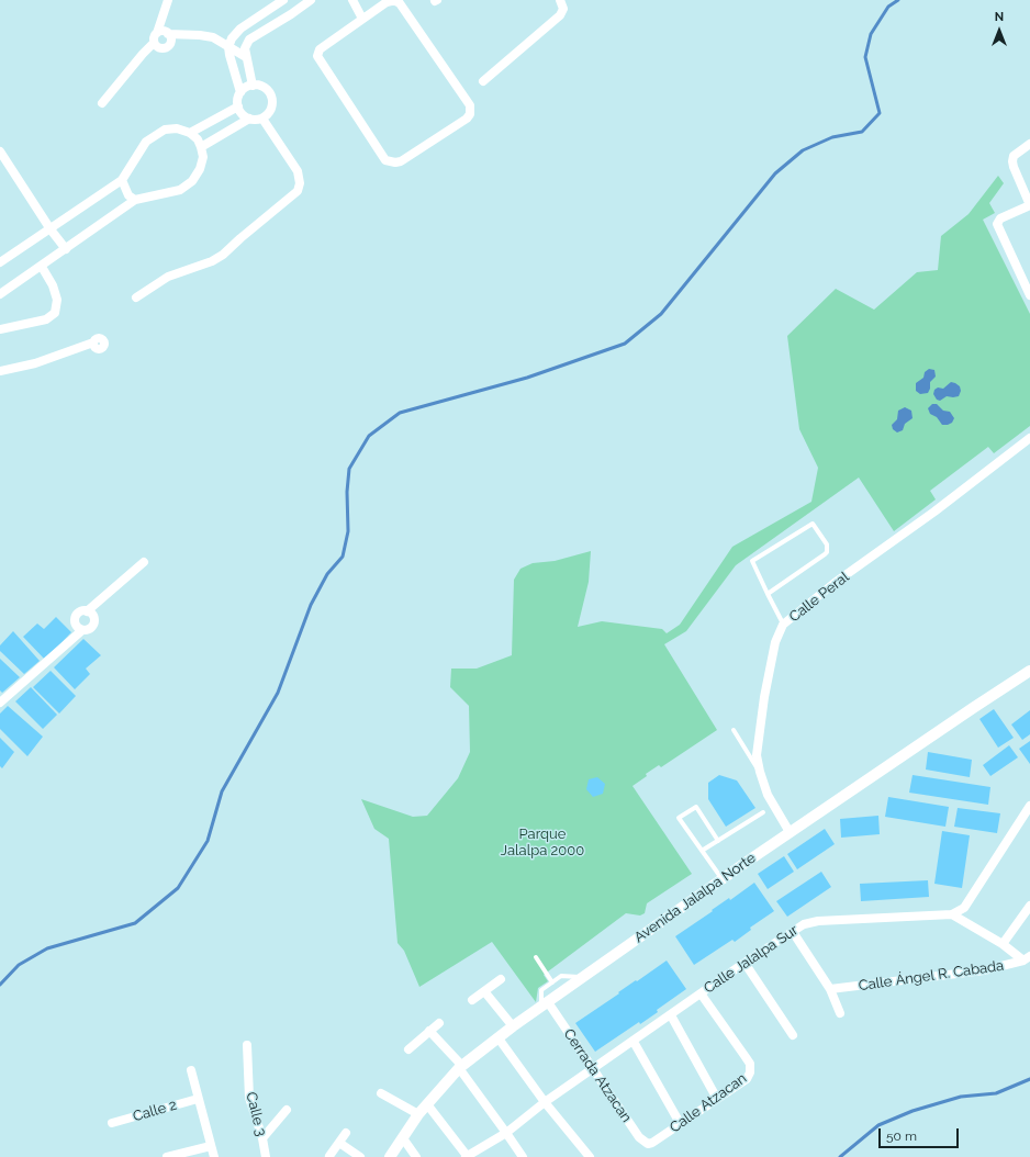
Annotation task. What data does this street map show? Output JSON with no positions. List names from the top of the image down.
{
  "streets": {
    "street": [
      "Calle Peral",
      "Avenida Jalalpa Norte",
      "Calle Jalalpa Sur",
      "Calle Ángel R. Cabada",
      "Cerrada Atzacan",
      "Calle Atzacan",
      "Calle 2",
      "Calle 3"
    ]
  },
  "crossings": [
    ["Calle Peral", "Avenida Jalalpa Norte"],
    ["Avenida Jalalpa Norte", "Cerrada Atzacan"],
    ["Calle Jalalpa Sur", "Cerrada Atzacan"],
    ["Calle Jalalpa Sur", "Calle Atzacan"],
    ["Cerrada Atzacan", "Calle Atzacan"]
  ],
  "parks": ["Parque Jalalpa 2000"],
  "scale_bar": "50 m",
  "north": "top"
}
